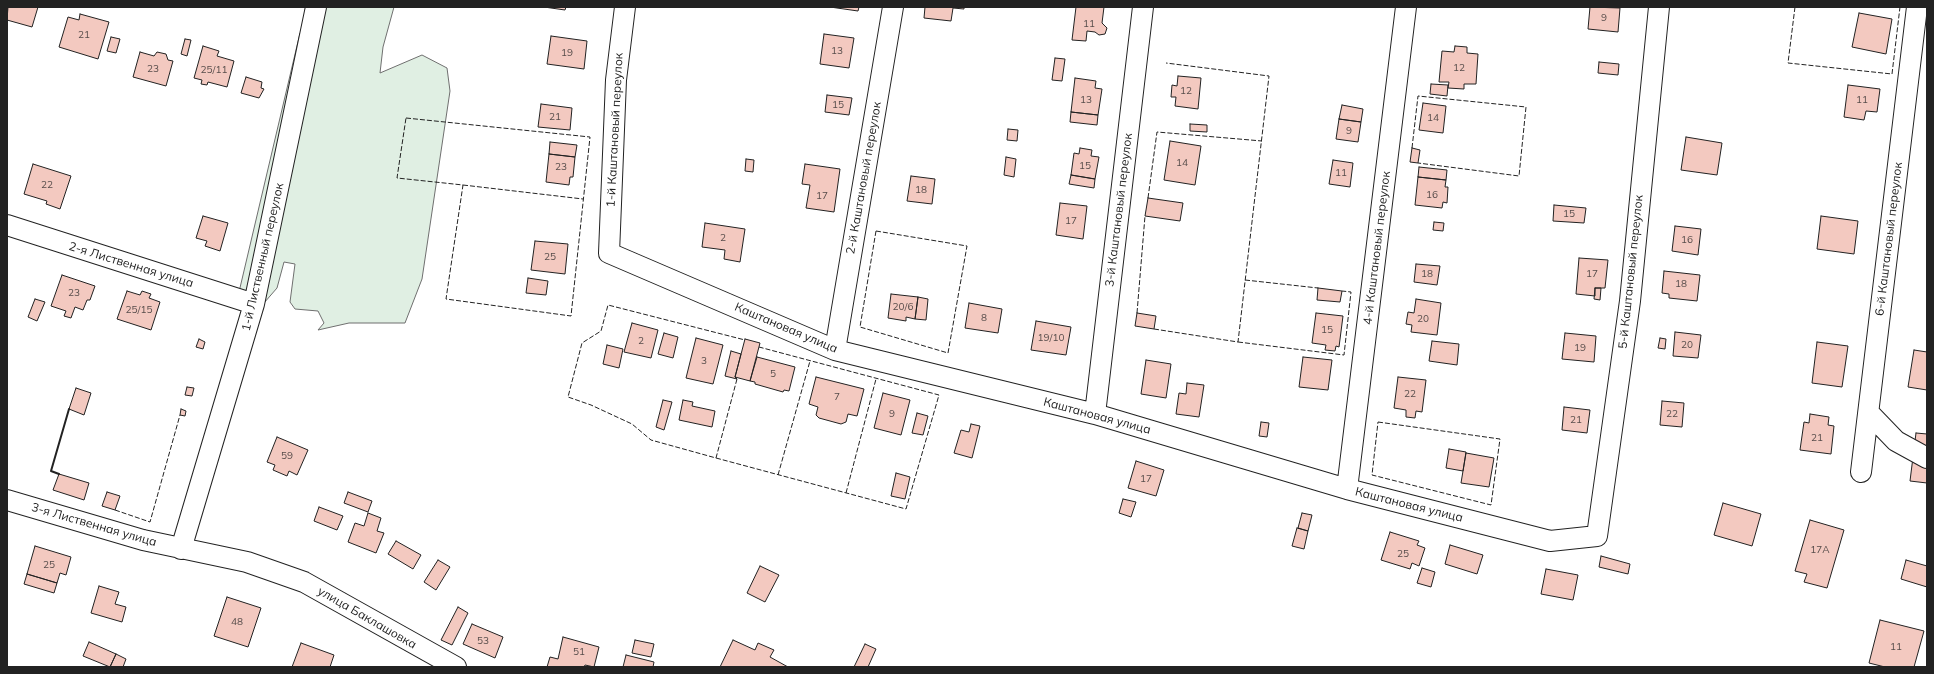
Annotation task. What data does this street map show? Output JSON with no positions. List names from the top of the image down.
{
  "streets": {
    "street": [
      "1-й Каштановый переулок",
      "2-й Каштановый переулок",
      "3-й Каштановый переулок",
      "6-й Каштановый переулок",
      "4-й Каштановый переулок",
      "1-й Лиственный переулок",
      "2-я Лиственная улица",
      "5-й Каштановый переулок",
      "Каштановая улица",
      "3-я Лиственная улица",
      "улица Баклашовка"
    ]
  },
  "crossings": [
    ["1-й Каштановый переулок", "Каштановая улица"],
    ["2-й Каштановый переулок", "Каштановая улица"],
    ["3-й Каштановый переулок", "Каштановая улица"],
    ["4-й Каштановый переулок", "Каштановая улица"],
    ["1-й Лиственный переулок", "2-я Лиственная улица"],
    ["1-й Лиственный переулок", "3-я Лиственная улица"],
    ["5-й Каштановый переулок", "Каштановая улица"],
    ["3-я Лиственная улица", "улица Баклашовка"]
  ],
  "house_numbers": [
    "9",
    "11",
    "21",
    "13",
    "19",
    "12",
    "23",
    "25/11",
    "12",
    "13",
    "11",
    "15",
    "21",
    "14",
    "9",
    "14",
    "15",
    "23",
    "11",
    "22",
    "18",
    "16",
    "17",
    "15",
    "17",
    "2",
    "16",
    "25",
    "18",
    "17",
    "18",
    "23",
    "20/6",
    "25/15",
    "8",
    "20",
    "15",
    "19/10",
    "2",
    "20",
    "19",
    "3",
    "5",
    "22",
    "7",
    "9",
    "22",
    "21",
    "21",
    "59",
    "17",
    "17А",
    "25",
    "25",
    "48",
    "53",
    "11",
    "51"
  ]
}
